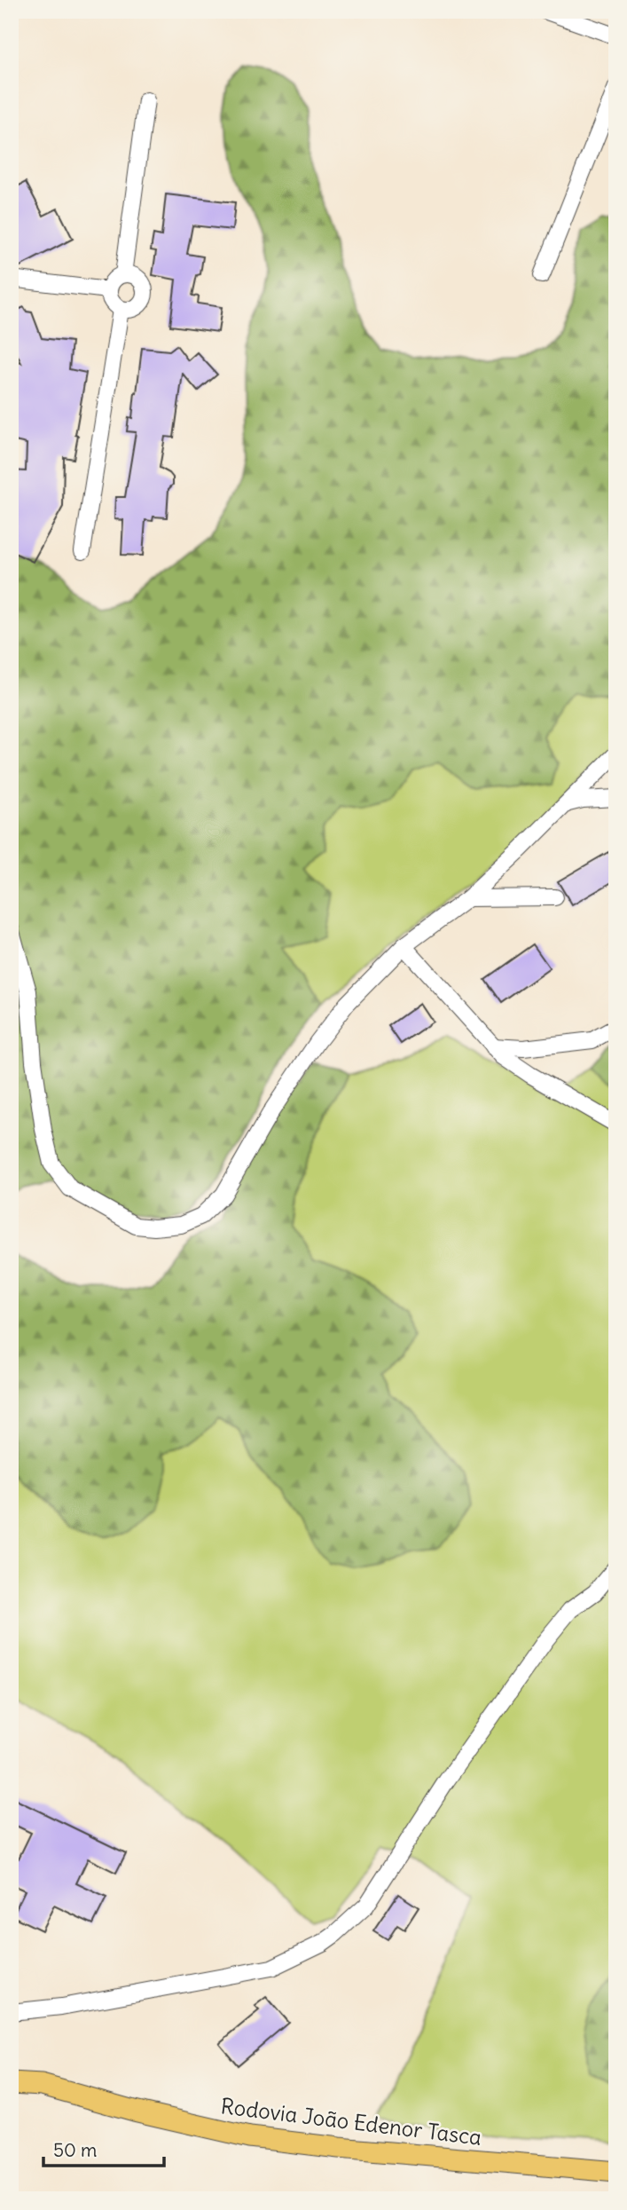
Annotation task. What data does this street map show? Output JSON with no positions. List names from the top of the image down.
{
  "streets": {
    "main road": ["Rodovia João Edenor Tasca"]
  },
  "scale_bar": "50 m"
}
